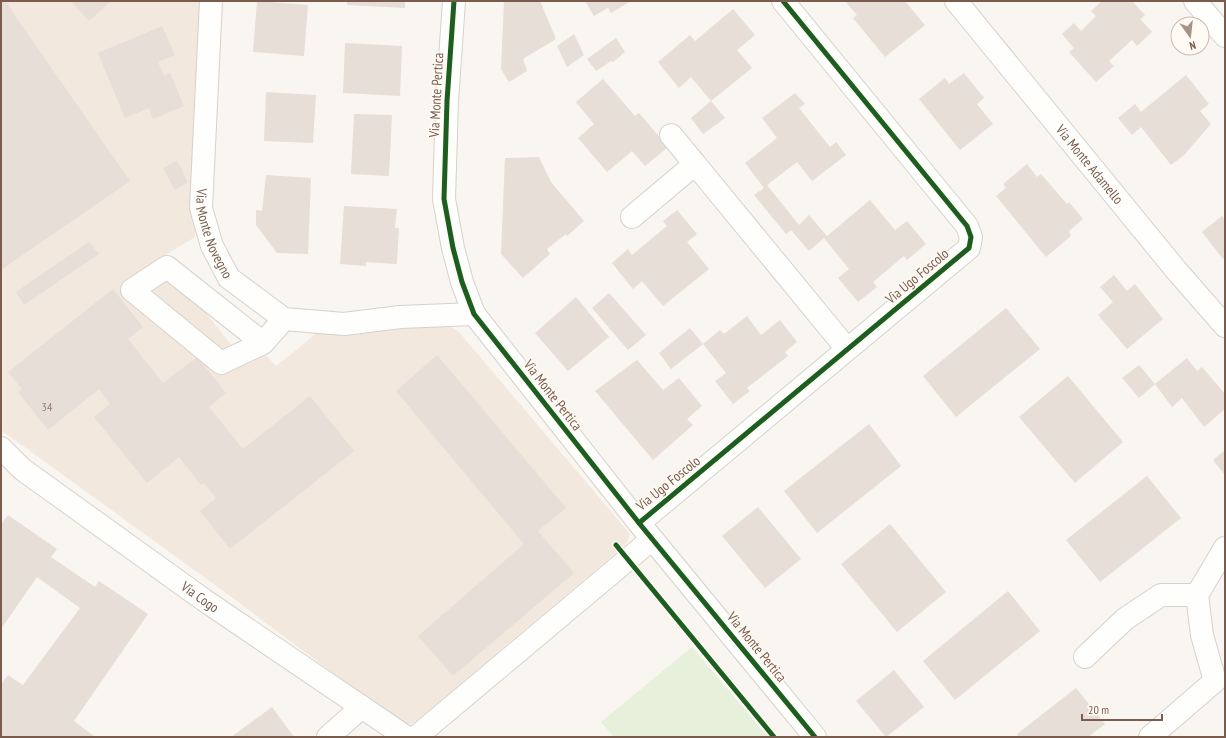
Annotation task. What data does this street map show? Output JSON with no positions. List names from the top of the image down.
{
  "streets": {
    "street": [
      "Via Monte Pertica",
      "Via Monte Adamello",
      "Via Monte Novegno",
      "Via Ugo Foscolo",
      "Via Cogo"
    ]
  },
  "crossings": [
    ["Via Monte Pertica", "Via Ugo Foscolo"]
  ],
  "house_numbers": ["34"],
  "scale_bar": "20 m",
  "north": "bottom"
}
